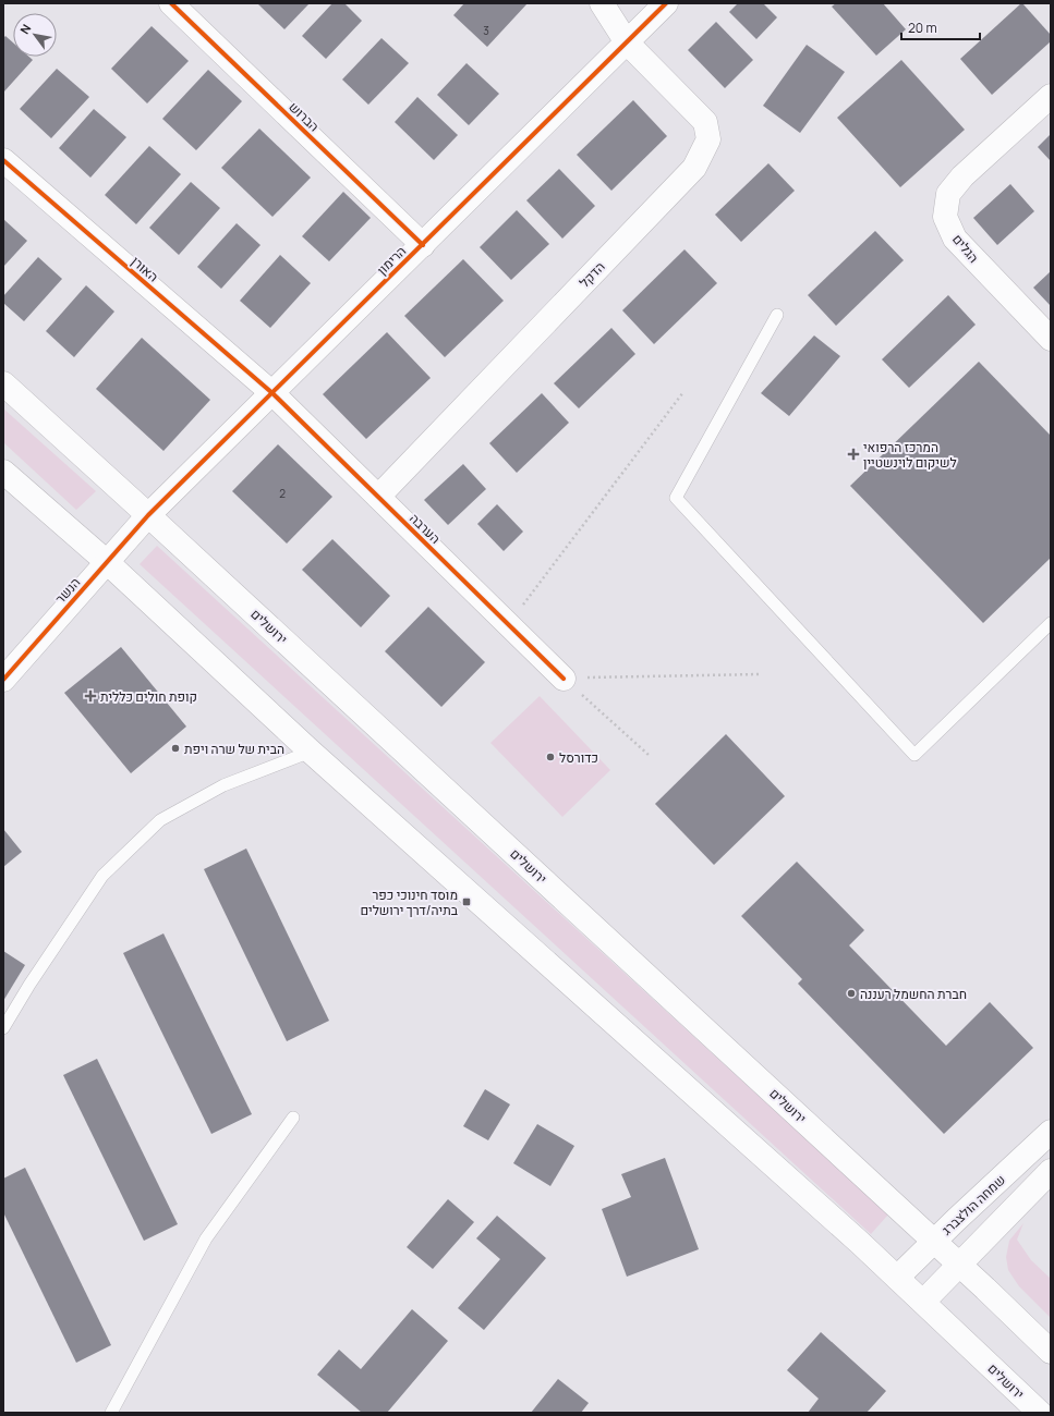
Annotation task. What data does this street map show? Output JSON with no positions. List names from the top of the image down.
{
  "streets": {
    "street": [
      "הברוש",
      "הגלים",
      "הרימון",
      "האורן",
      "הדקל",
      "הערבה",
      "הנשר",
      "ירושלים",
      "שמחה הולצברג"
    ]
  },
  "crossings": [
    ["הברוש", "הרימון"],
    ["הרימון", "האורן"],
    ["הרימון", "הדקל"],
    ["הרימון", "הערבה"],
    ["הרימון", "הנשר"],
    ["הרימון", "ירושלים"],
    ["האורן", "הערבה"],
    ["הדקל", "הערבה"],
    ["הנשר", "ירושלים"],
    ["ירושלים", "שמחה הולצברג"]
  ],
  "places": {
    "health": ["המרכז הרפואי לשיקום לוינשטיין", "קופת חולים כללית"],
    "other": ["הבית של שרה ויפת", "כדורסל", "חברת החשמל רעננה"],
    "transit": ["מוסד חינוכי כפר בתיה/דרך ירושלים"]
  },
  "house_numbers": ["3", "2"],
  "scale_bar": "20 m",
  "north": "top left"
}
